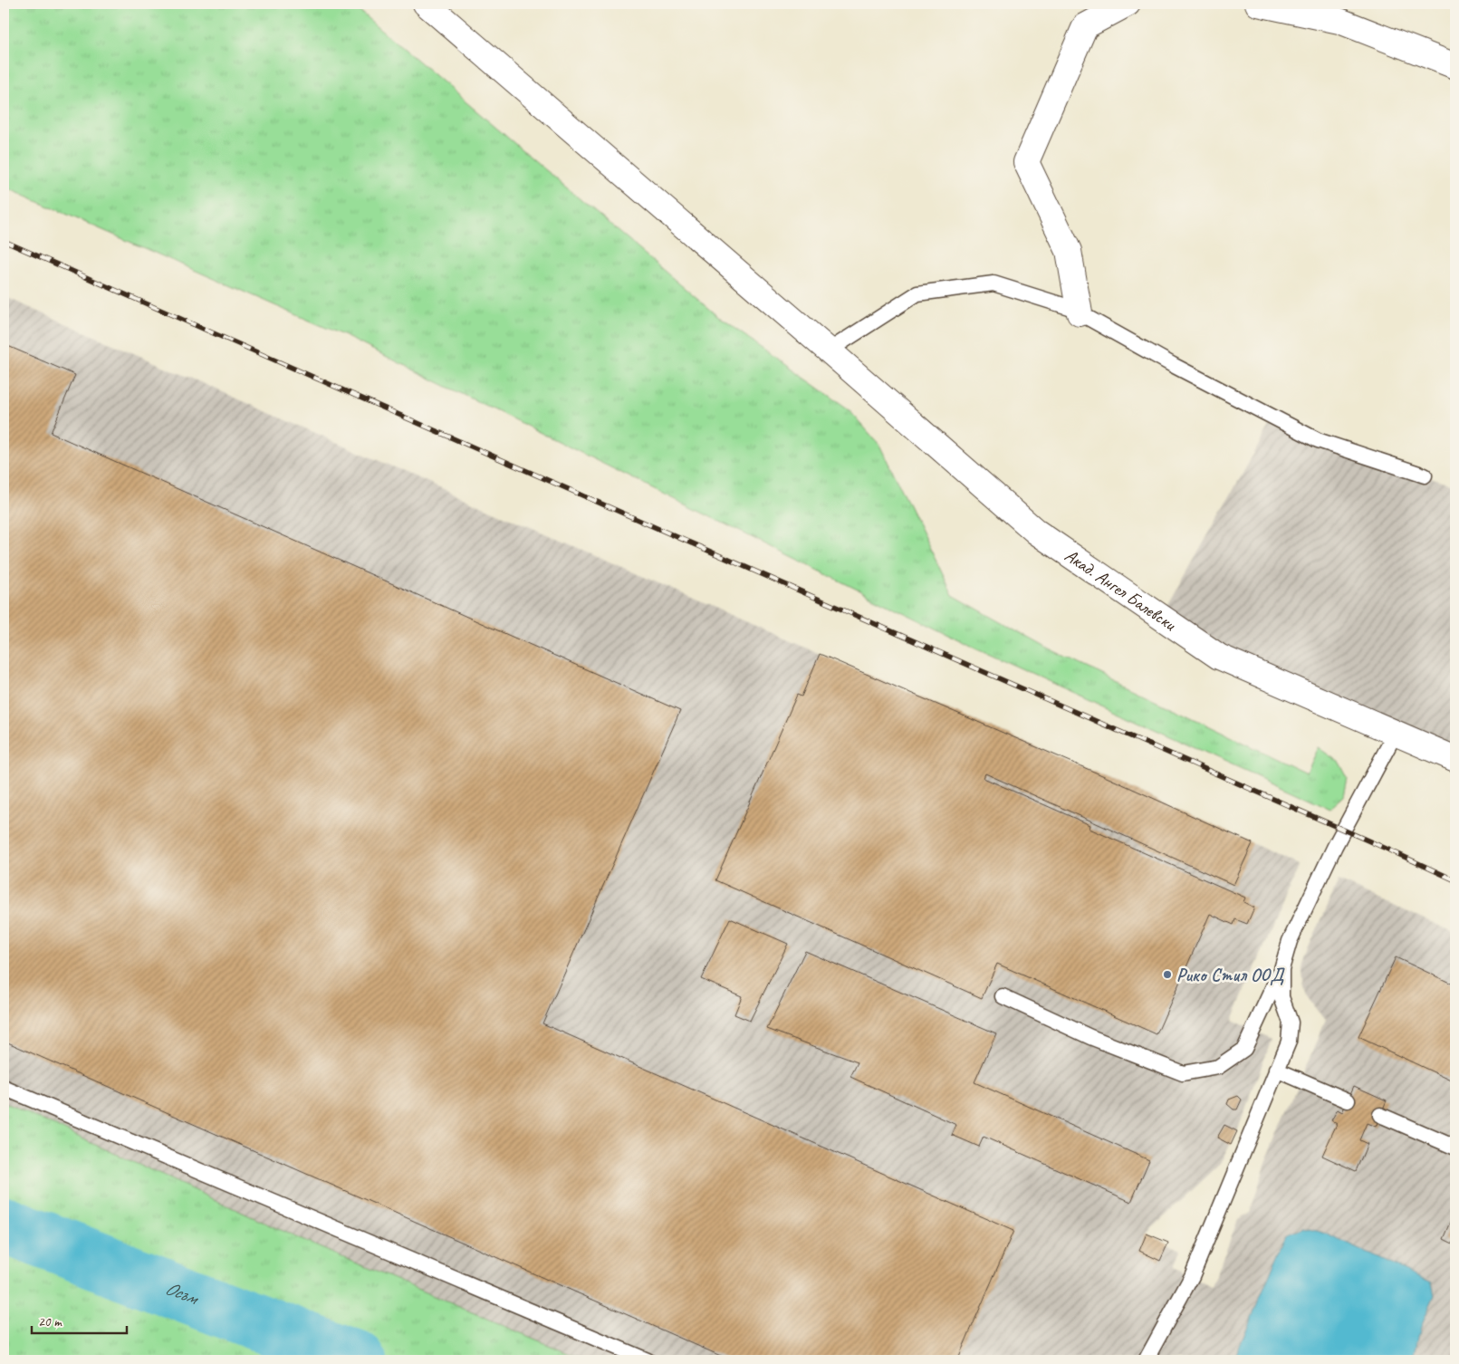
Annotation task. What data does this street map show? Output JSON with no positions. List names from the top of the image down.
{
  "streets": {
    "street": ["Акад. Ангел Балевски"]
  },
  "water": ["Осъм"],
  "places": ["Рико Стил ООД"],
  "scale_bar": "20 m"
}
